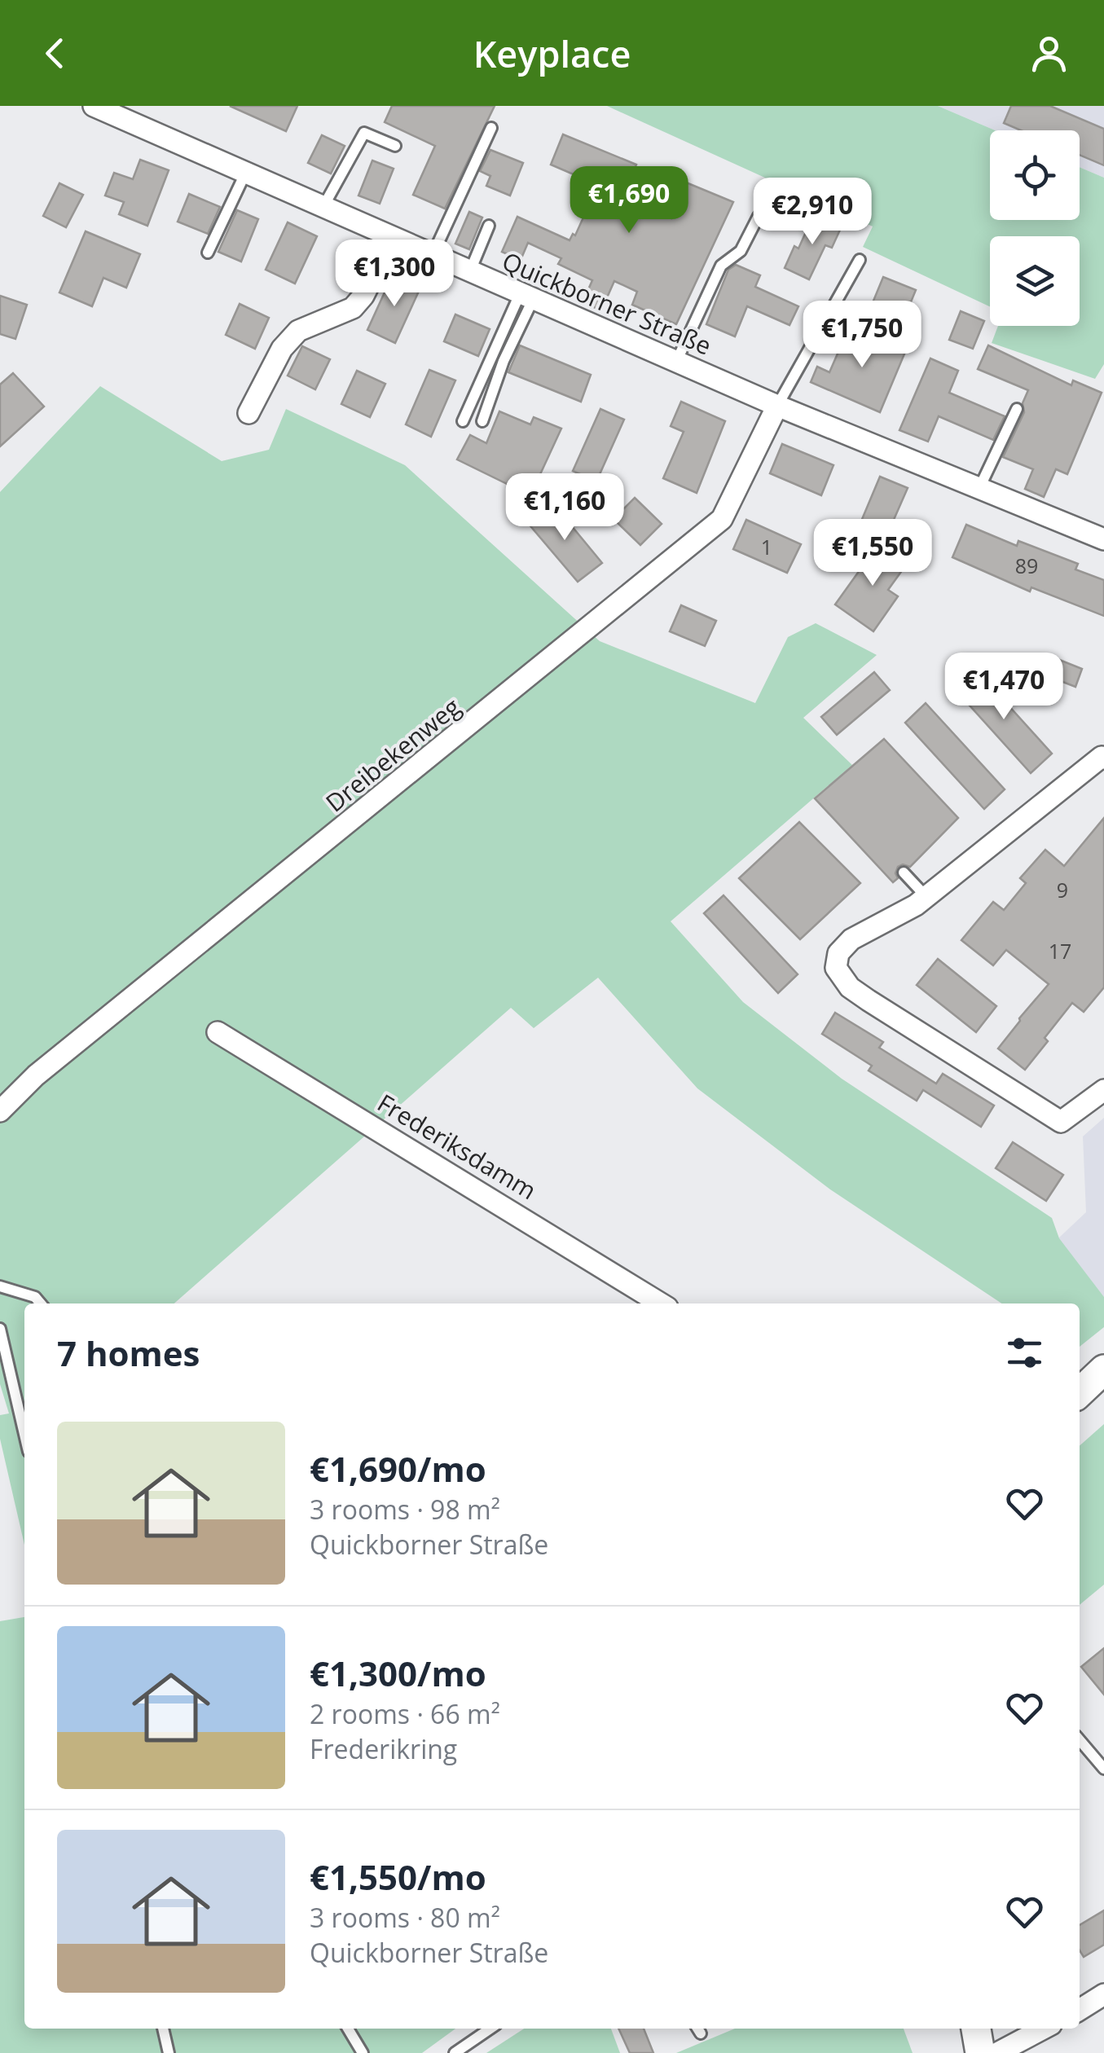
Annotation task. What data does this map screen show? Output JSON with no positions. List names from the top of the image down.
{
  "streets": {
    "street": ["Quickborner Straße", "Dreibekenweg", "Frederiksdamm"]
  },
  "crossings": [
    ["Quickborner Straße", "Dreibekenweg"]
  ],
  "house_numbers": [
    "1",
    "89",
    "9",
    "17"
  ],
  "page": {
    "header": "Keyplace",
    "price": [
      "€1,690",
      "€2,910",
      "€1,300",
      "€1,750",
      "€1,160",
      "€1,550",
      "€1,470"
    ],
    "heading": "7 homes",
    "list": [
      {
        "name": "€1,690/mo",
        "note": "3 rooms · 98 m² · Quickborner Straße"
      },
      {
        "name": "€1,300/mo",
        "note": "2 rooms · 66 m² · Frederikring"
      },
      {
        "name": "€1,550/mo",
        "note": "3 rooms · 80 m² · Quickborner Straße"
      }
    ]
  }
}
